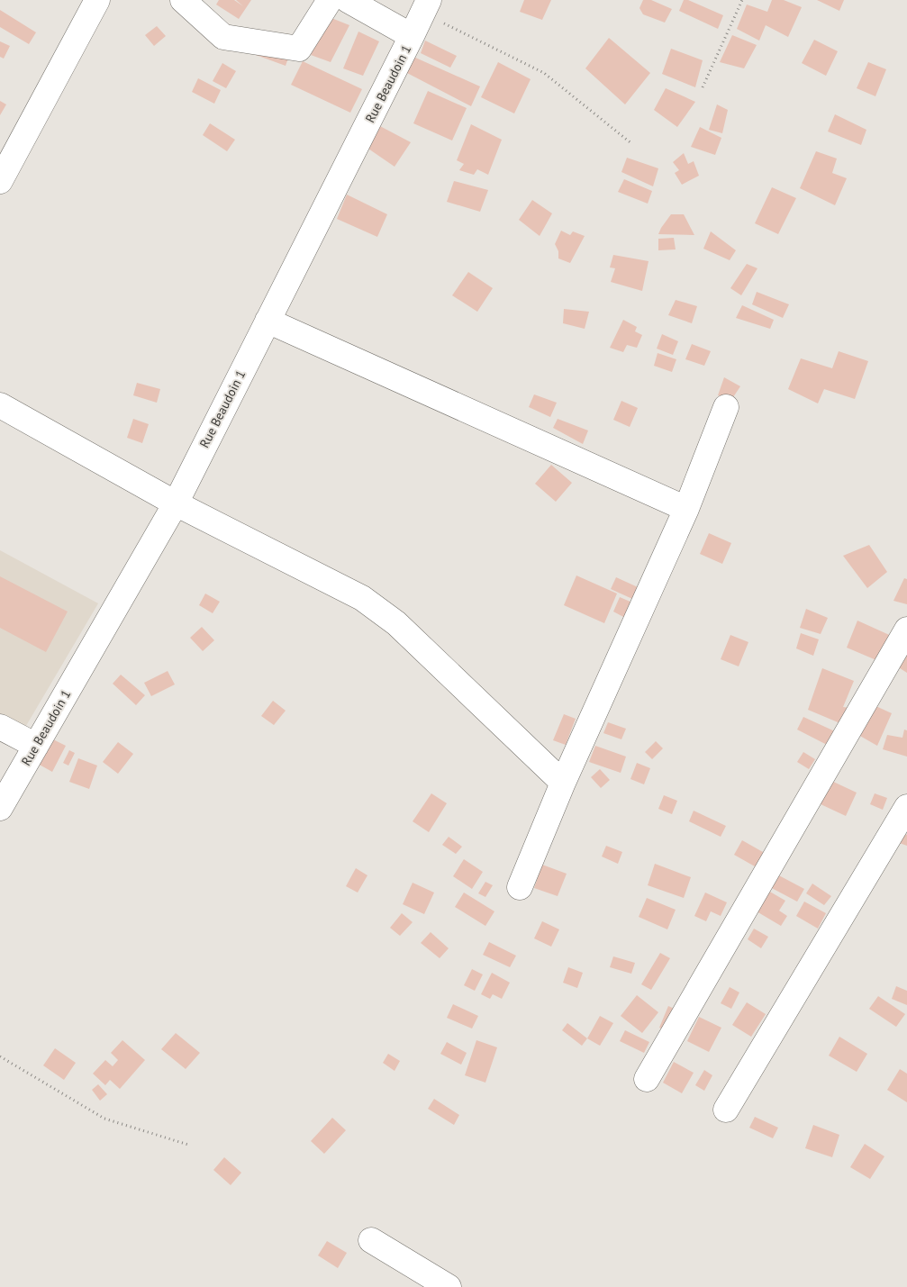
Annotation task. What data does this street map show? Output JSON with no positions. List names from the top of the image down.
{
  "streets": {
    "street": ["Rue Beaudoin 1"]
  }
}
